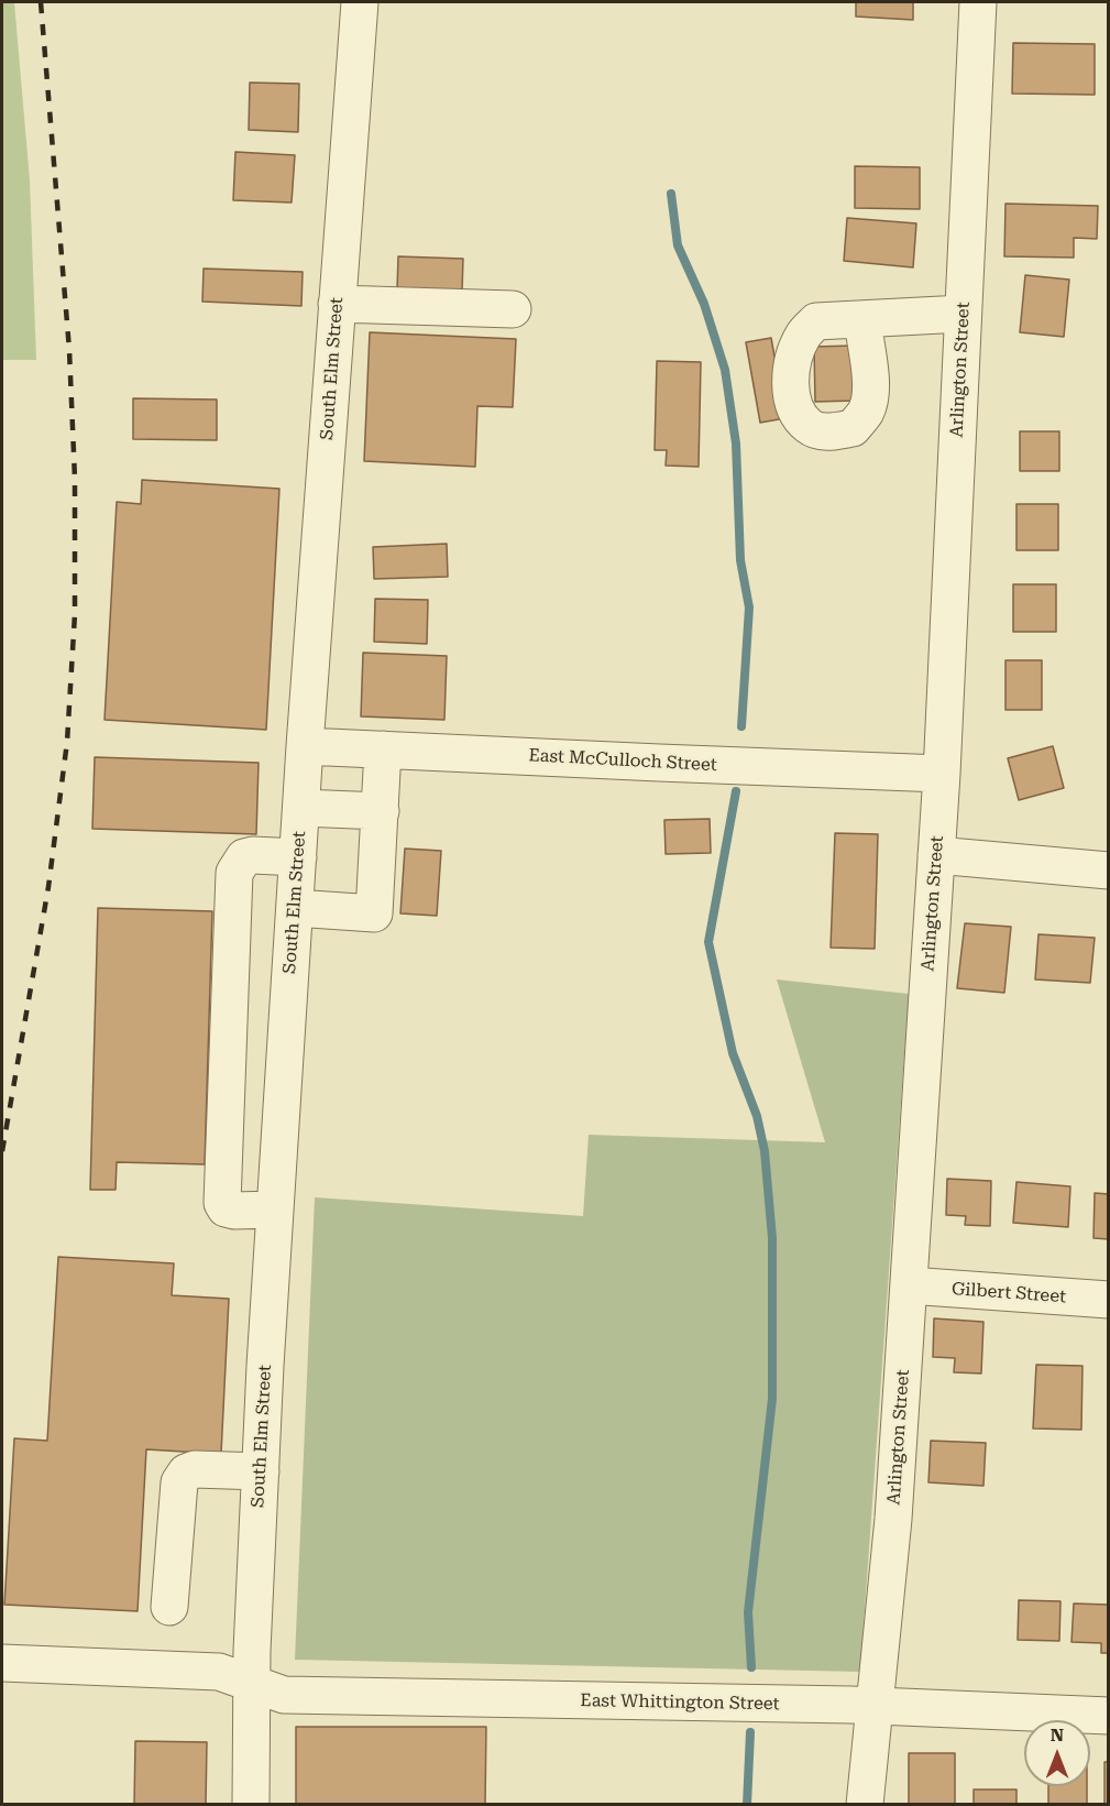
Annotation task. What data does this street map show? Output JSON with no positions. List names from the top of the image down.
{
  "streets": {
    "street": [
      "South Elm Street",
      "Arlington Street",
      "East McCulloch Street",
      "Gilbert Street",
      "East Whittington Street"
    ]
  },
  "crossings": [
    ["South Elm Street", "East McCulloch Street"],
    ["South Elm Street", "East Whittington Street"],
    ["Arlington Street", "East McCulloch Street"],
    ["Arlington Street", "Gilbert Street"],
    ["Arlington Street", "East Whittington Street"]
  ],
  "north": "top"
}
